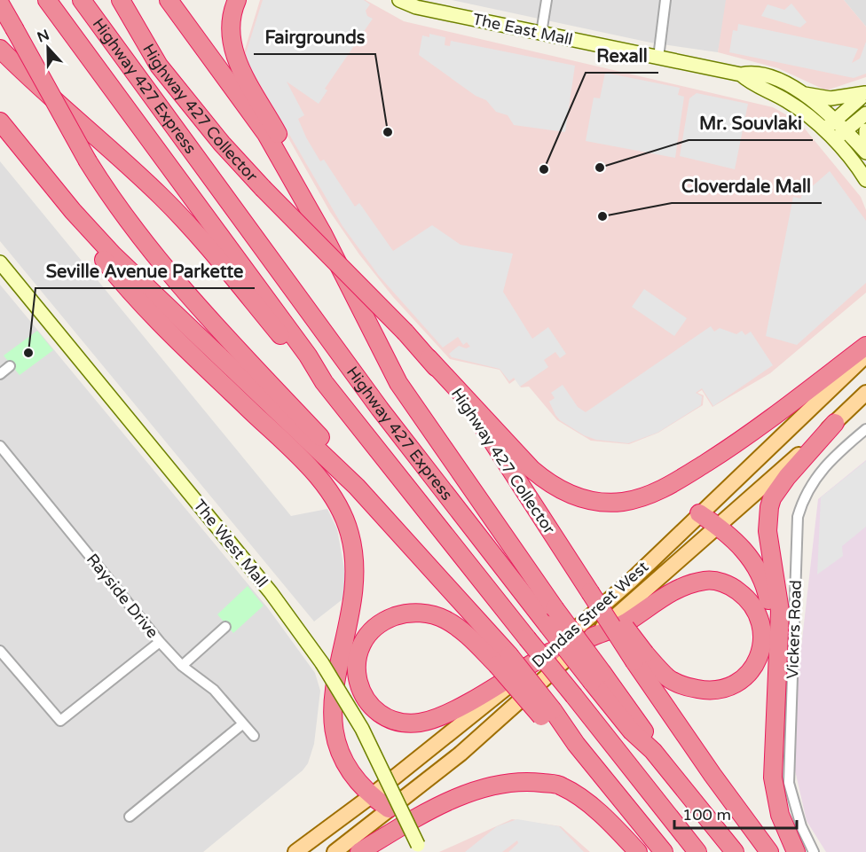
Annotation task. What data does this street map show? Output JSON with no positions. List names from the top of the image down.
{
  "streets": {
    "highway": ["Highway 427 Express", "Highway 427 Collector"],
    "main road": ["The East Mall", "The West Mall", "Dundas Street West"],
    "street": ["Rayside Drive", "Vickers Road"]
  },
  "places": [
    "Fairgrounds",
    "Mr. Souvlaki",
    "Rexall",
    "Cloverdale Mall",
    "Seville Avenue Parkette"
  ],
  "scale_bar": "100 m",
  "north": "top"
}
